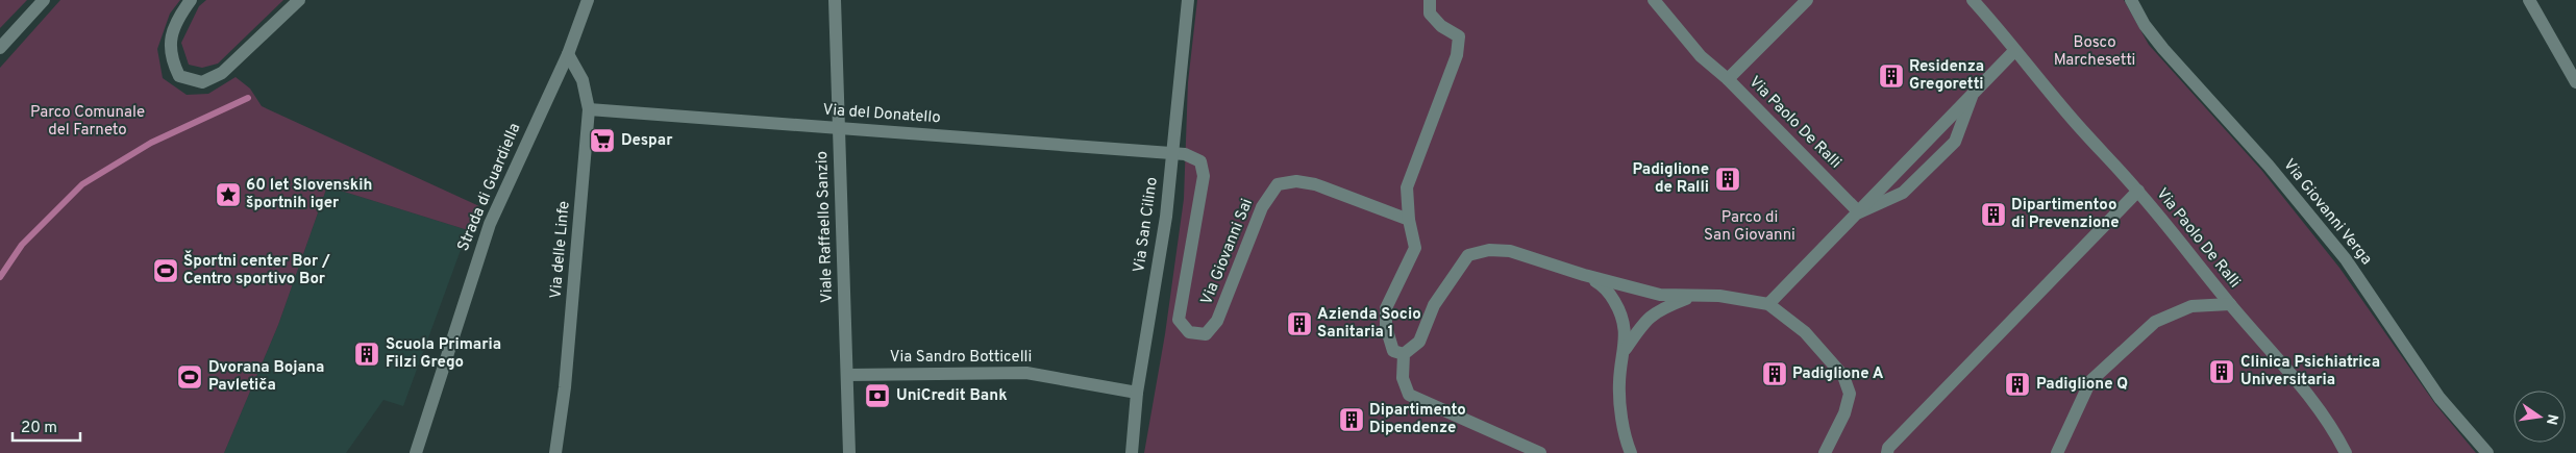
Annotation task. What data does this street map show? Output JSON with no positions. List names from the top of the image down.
{
  "streets": {
    "street": [
      "Via del Donatello",
      "Via Paolo De Ralli",
      "Strada di Guardiella",
      "Via Giovanni Verga",
      "Via San Cilino",
      "Viale Raffaello Sanzio",
      "Via delle Linfe",
      "Via Giovanni Sai",
      "Via Sandro Botticelli"
    ]
  },
  "crossings": [
    ["Via del Donatello", "Via San Cilino"],
    ["Via del Donatello", "Viale Raffaello Sanzio"],
    ["Via del Donatello", "Via delle Linfe"],
    ["Via del Donatello", "Via Giovanni Sai"],
    ["Strada di Guardiella", "Via delle Linfe"],
    ["Via San Cilino", "Via Giovanni Sai"],
    ["Via San Cilino", "Via Sandro Botticelli"],
    ["Viale Raffaello Sanzio", "Via Sandro Botticelli"]
  ],
  "parks": ["Bosco Marchesetti", "Parco Comunale del Farneto", "Parco di San Giovanni"],
  "places": {
    "building": [
      "Residenza Gregoretti",
      "Padiglione de Ralli",
      "Dipartimentoo di Prevenzione",
      "Azienda Socio Sanitaria 1",
      "Scuola Primaria Filzi Grego",
      "Clinica Psichiatrica Universitaria",
      "Padiglione A",
      "Padiglione Q",
      "Dipartimento Dipendenze"
    ],
    "supermarket": ["Despar"],
    "place": ["60 let Slovenskih športnih iger"],
    "sports": ["Športni center Bor / Centro sportivo Bor", "Dvorana Bojana Pavletiča"],
    "bank": ["UniCredit Bank"]
  },
  "scale_bar": "20 m",
  "north": "right"
}
